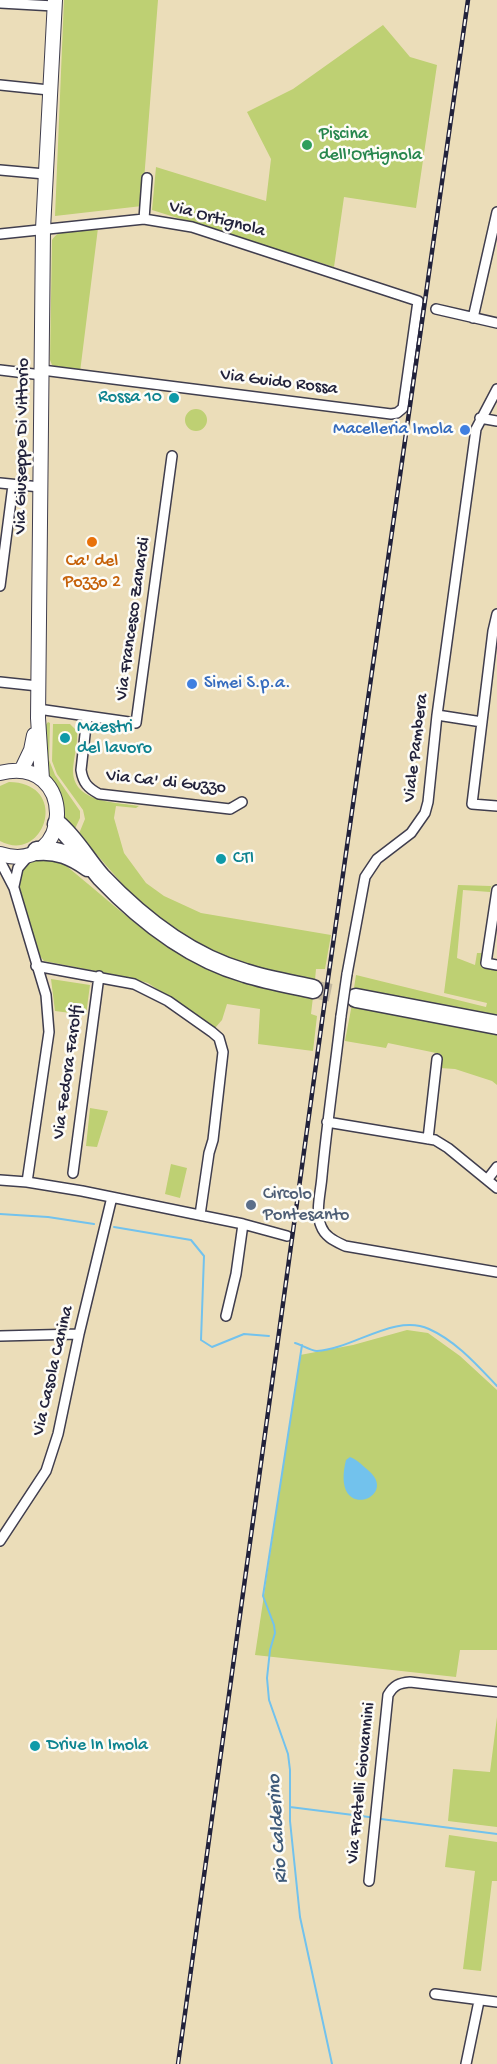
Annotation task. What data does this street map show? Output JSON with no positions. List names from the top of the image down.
{
  "streets": {
    "main road": ["Via Giuseppe Di Vittorio"],
    "street": [
      "Via Ortignola",
      "Via Guido Rossa",
      "Via Francesco Zanardi",
      "Viale Pambera",
      "Via Ca' di Guzzo",
      "Via Fedora Farolfi",
      "Via Casola Canina",
      "Via Fratelli Giovannini"
    ]
  },
  "crossings": [
    ["Via Ortignola", "Via Guido Rossa"],
    ["Via Ortignola", "Via Giuseppe Di Vittorio"],
    ["Via Guido Rossa", "Via Giuseppe Di Vittorio"],
    ["Via Giuseppe Di Vittorio", "Via Francesco Zanardi"],
    ["Via Francesco Zanardi", "Via Ca' di Guzzo"]
  ],
  "water": ["Rio Calderino"],
  "places": [
    "Piscina dell'Ortignola",
    "Rossa 10",
    "Macelleria Imola",
    "Ca' del Pozzo 2",
    "Simei S.p.a.",
    "Maestri del lavoro",
    "CTI",
    "Circolo Pontesanto",
    "Drive In Imola"
  ]
}
